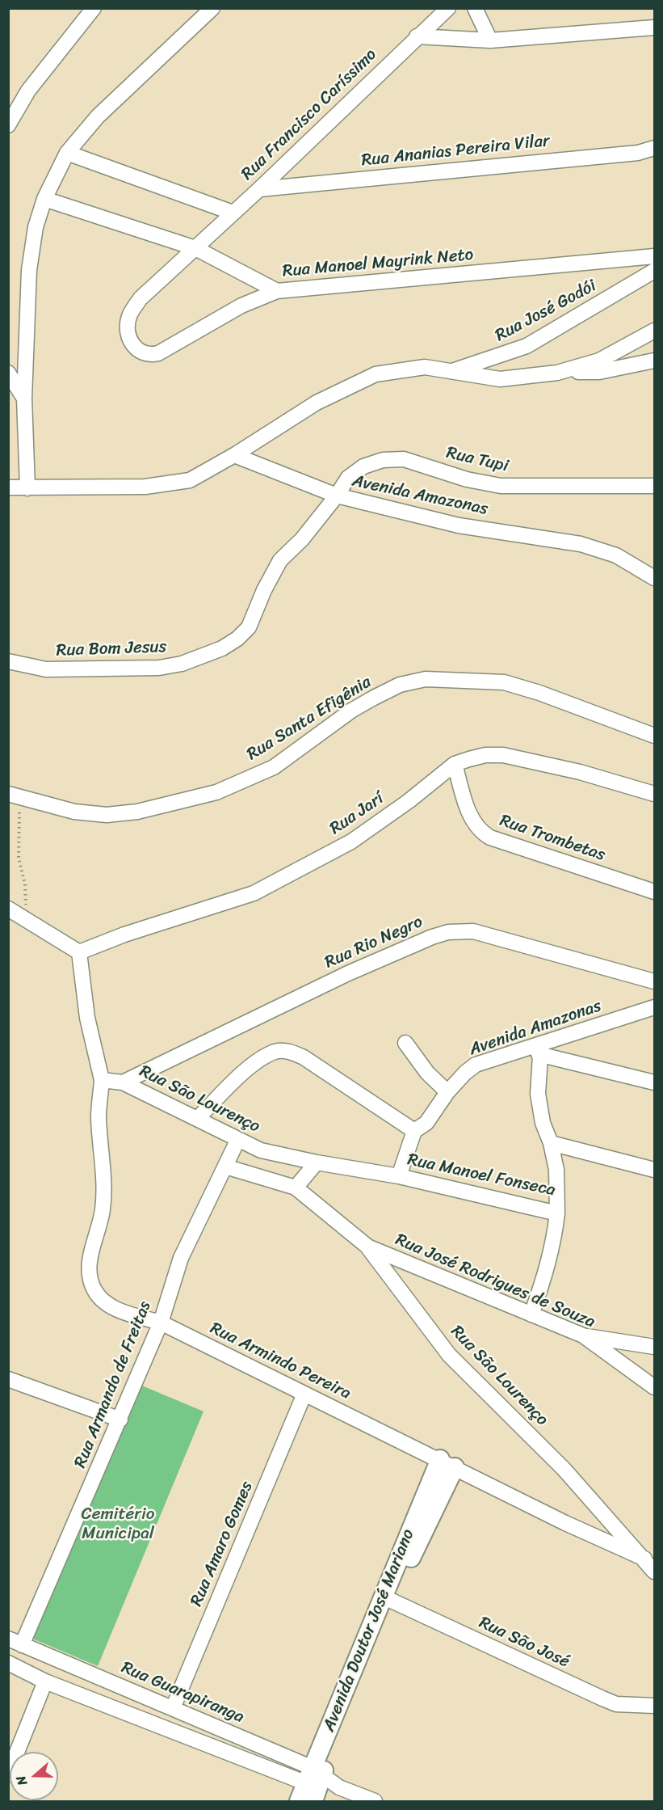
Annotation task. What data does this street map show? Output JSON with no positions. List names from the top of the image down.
{
  "streets": {
    "street": [
      "Rua Francisco Caríssimo",
      "Rua Ananias Pereira Vilar",
      "Rua Manoel Mayrink Neto",
      "Rua José Godói",
      "Rua Tupi",
      "Avenida Amazonas",
      "Rua Bom Jesus",
      "Rua Santa Efigênia",
      "Rua Jarí",
      "Rua Trombetas",
      "Rua Rio Negro",
      "Rua São Lourenço",
      "Rua Manoel Fonseca",
      "Rua José Rodrigues de Souza",
      "Rua Armindo Pereira",
      "Rua Armando de Freitas",
      "Rua Amaro Gomes",
      "Avenida Doutor José Mariano",
      "Rua São José",
      "Rua Guarapiranga"
    ]
  },
  "crossings": [
    ["Rua Francisco Caríssimo", "Rua Ananias Pereira Vilar"],
    ["Rua Francisco Caríssimo", "Rua Manoel Mayrink Neto"],
    ["Rua Tupi", "Avenida Amazonas"],
    ["Rua Tupi", "Rua Bom Jesus"],
    ["Avenida Amazonas", "Rua Bom Jesus"],
    ["Avenida Amazonas", "Rua Manoel Fonseca"],
    ["Rua Jarí", "Rua Trombetas"],
    ["Rua Rio Negro", "Rua São Lourenço"],
    ["Rua São Lourenço", "Rua Manoel Fonseca"],
    ["Rua São Lourenço", "Rua José Rodrigues de Souza"],
    ["Rua São Lourenço", "Rua Armindo Pereira"],
    ["Rua São Lourenço", "Rua Armando de Freitas"],
    ["Rua Armindo Pereira", "Rua Armando de Freitas"],
    ["Rua Armindo Pereira", "Rua Amaro Gomes"],
    ["Rua Armindo Pereira", "Avenida Doutor José Mariano"],
    ["Rua Armando de Freitas", "Rua Guarapiranga"],
    ["Rua Amaro Gomes", "Rua Guarapiranga"],
    ["Avenida Doutor José Mariano", "Rua São José"],
    ["Avenida Doutor José Mariano", "Rua Guarapiranga"]
  ],
  "parks": ["Cemitério Municipal"],
  "north": "left"
}
